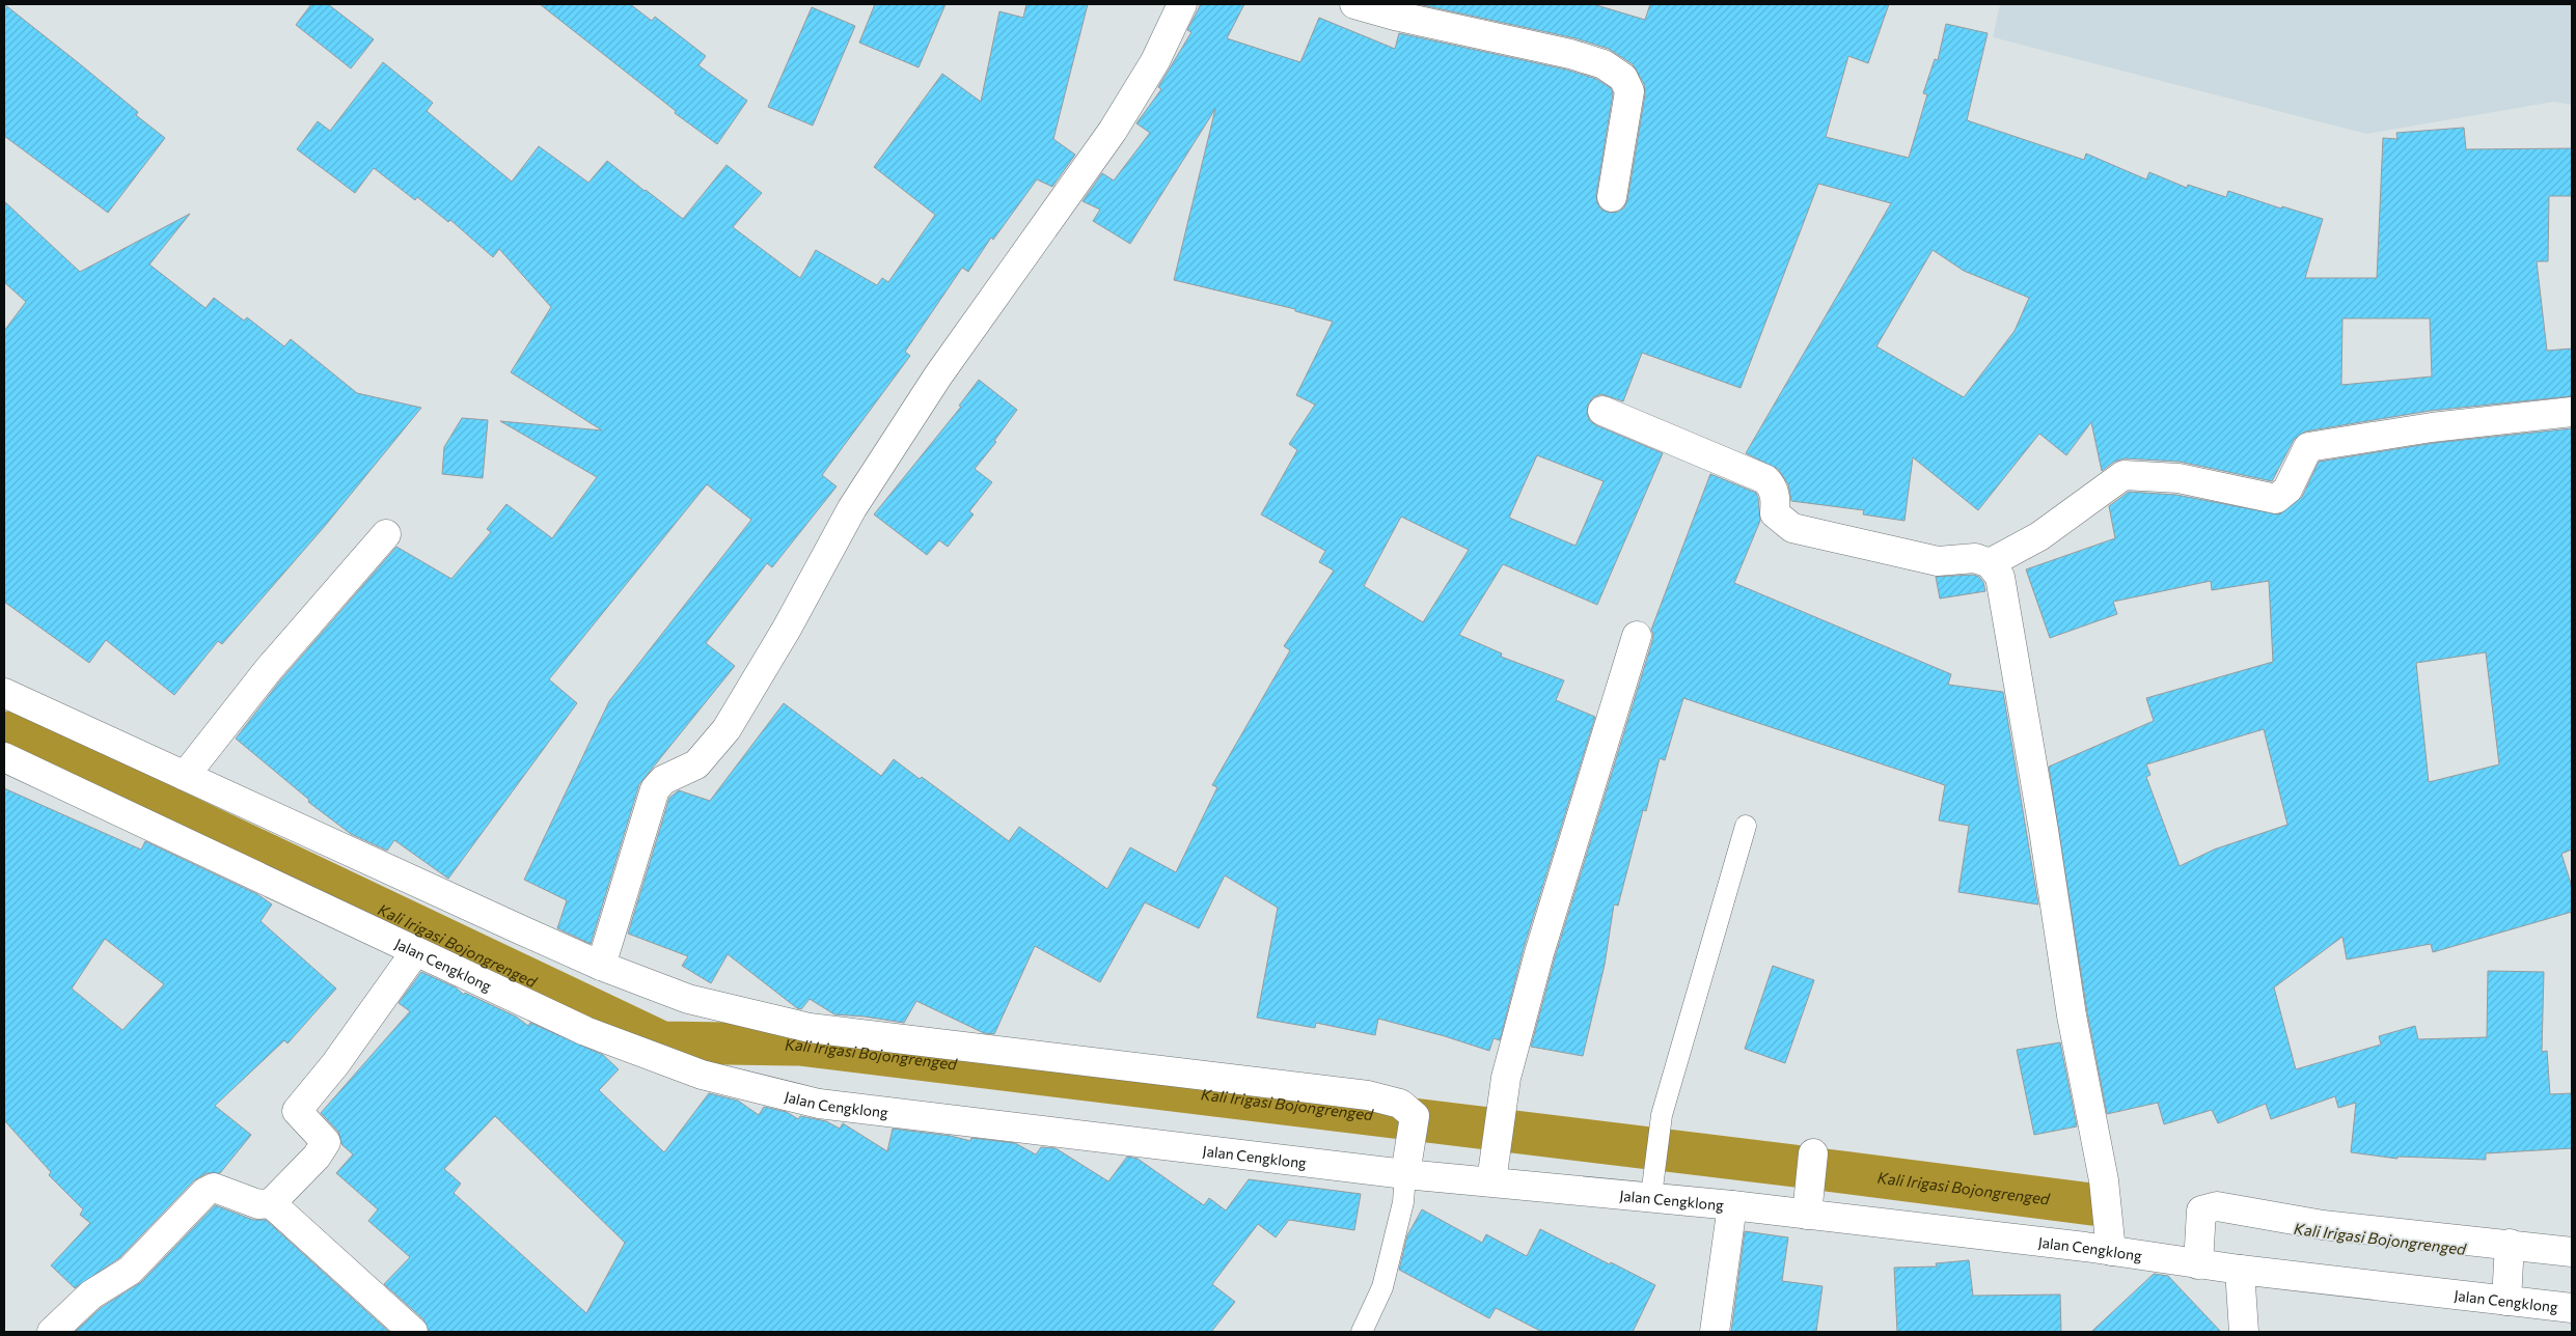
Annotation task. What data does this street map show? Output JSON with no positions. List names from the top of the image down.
{
  "streets": {
    "street": ["Jalan Cengklong"]
  },
  "water": ["Kali Irigasi Bojongrenged"]
}
